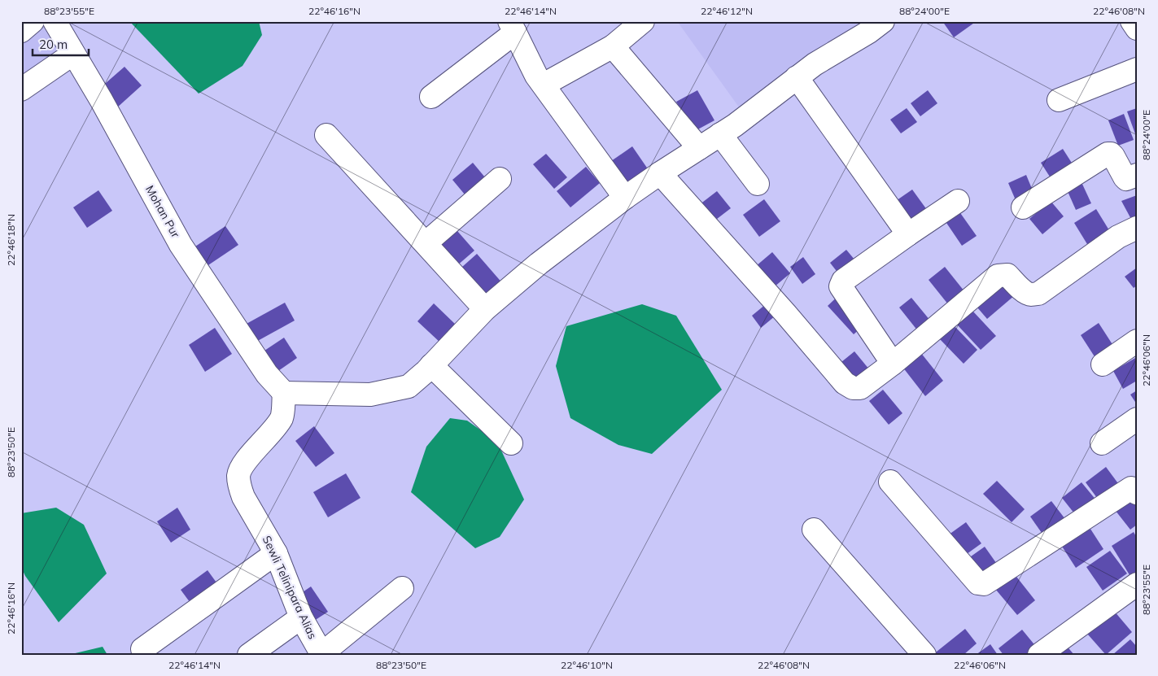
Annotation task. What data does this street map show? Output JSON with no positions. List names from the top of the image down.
{
  "streets": {
    "street": ["Mohan Pur", "Sewli Telinipara Alias"]
  },
  "crossings": [
    ["Mohan Pur", "Sewli Telinipara Alias"]
  ],
  "scale_bar": "20 m",
  "coordinates": [
    "88°23'55\"E",
    "22°46'16\"N",
    "22°46'14\"N",
    "22°46'12\"N",
    "88°24'00\"E",
    "22°46'08\"N",
    "22°46'18\"N",
    "22°46'06\"N",
    "88°23'50\"E",
    "22°46'10\"N"
  ]
}
